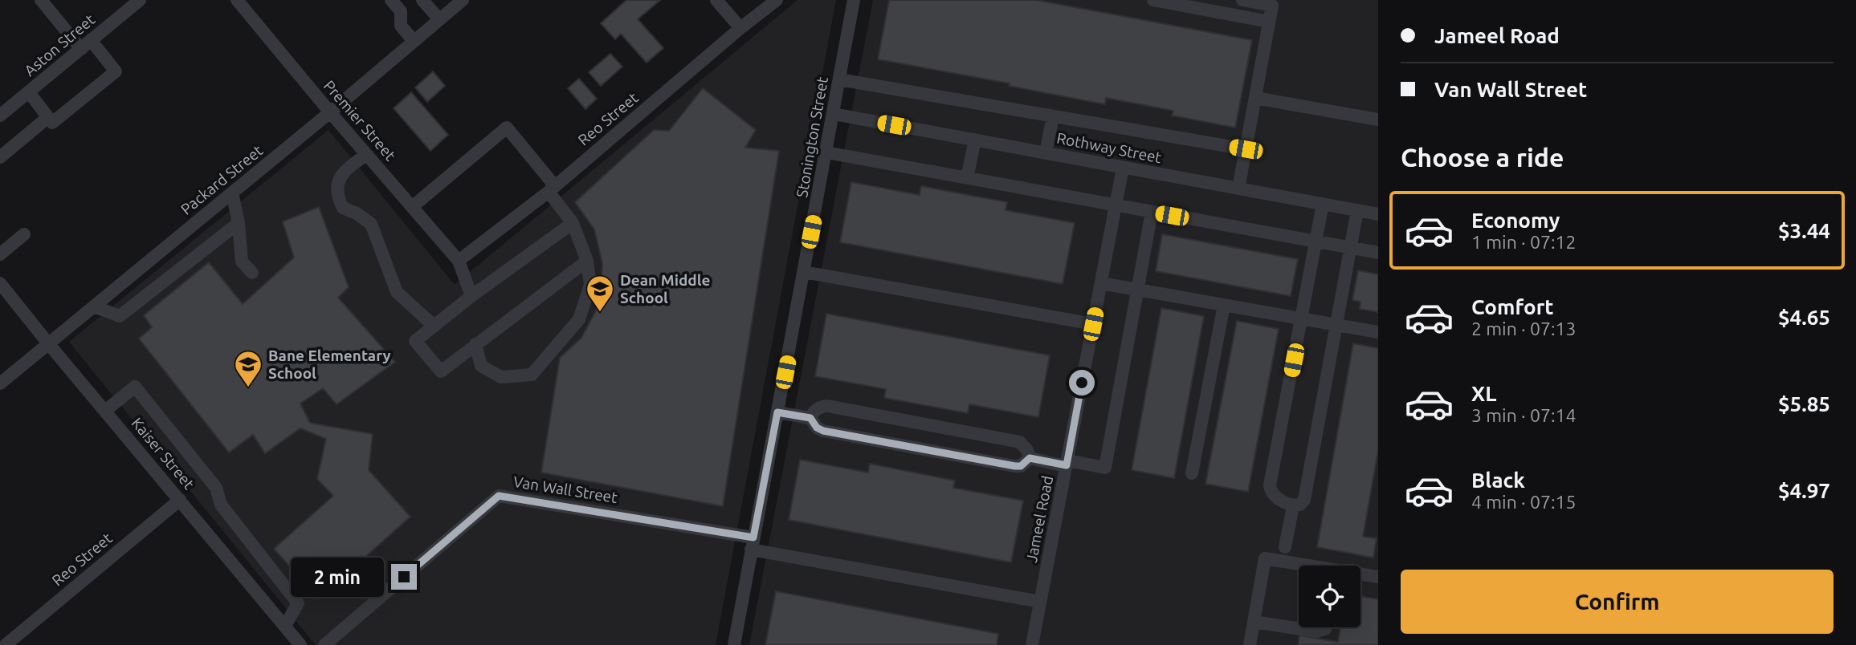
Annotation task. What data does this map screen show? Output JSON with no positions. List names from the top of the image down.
{
  "streets": {
    "street": [
      "Aston Street",
      "Reo Street",
      "Premier Street",
      "Stonington Street",
      "Rothway Street",
      "Packard Street",
      "Kaiser Street",
      "Van Wall Street",
      "Jameel Road"
    ]
  },
  "crossings": [
    ["Reo Street", "Premier Street"],
    ["Reo Street", "Kaiser Street"],
    ["Premier Street", "Packard Street"],
    ["Stonington Street", "Rothway Street"],
    ["Stonington Street", "Van Wall Street"],
    ["Rothway Street", "Jameel Road"],
    ["Packard Street", "Kaiser Street"],
    ["Van Wall Street", "Jameel Road"]
  ],
  "places": {
    "school or university": ["Dean Middle School", "Bane Elementary School"]
  },
  "page": {
    "banner": ["Jameel Road", "Van Wall Street"],
    "heading": "Choose a ride",
    "list": [
      {
        "name": "Economy",
        "note": "1 min · 07:12",
        "value": "$3.44"
      },
      {
        "name": "Comfort",
        "note": "2 min · 07:13",
        "value": "$4.65"
      },
      {
        "name": "XL",
        "note": "3 min · 07:14",
        "value": "$5.85"
      },
      {
        "name": "Black",
        "note": "4 min · 07:15",
        "value": "$4.97"
      }
    ],
    "bubble": "2 min",
    "buttons": "Confirm"
  }
}
